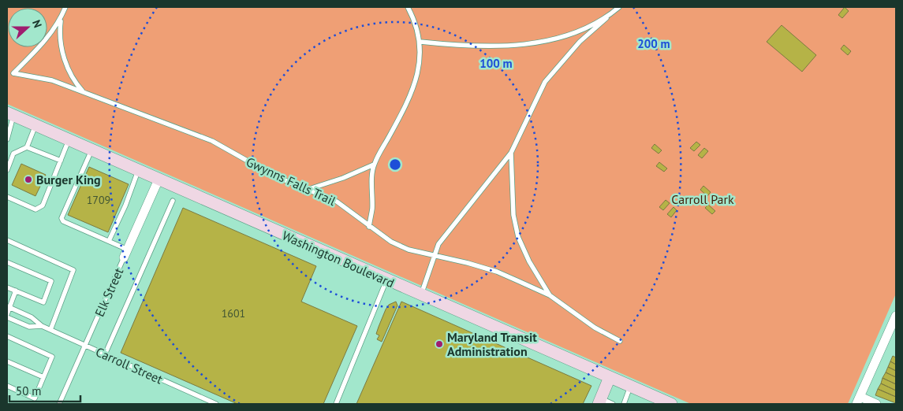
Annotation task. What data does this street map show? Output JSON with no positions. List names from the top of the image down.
{
  "streets": {
    "main road": ["Washington Boulevard"],
    "street": ["Elk Street"],
    "lane": ["Gwynns Falls Trail", "Carroll Street"]
  },
  "crossings": [
    ["Washington Boulevard", "Elk Street"],
    ["Elk Street", "Carroll Street"]
  ],
  "parks": ["Carroll Park"],
  "places": ["Burger King", "Maryland Transit Administration"],
  "house_numbers": ["1709", "1601"],
  "scale_bar": "50 m",
  "north": "right",
  "rings": ["200 m", "100 m"]
}
